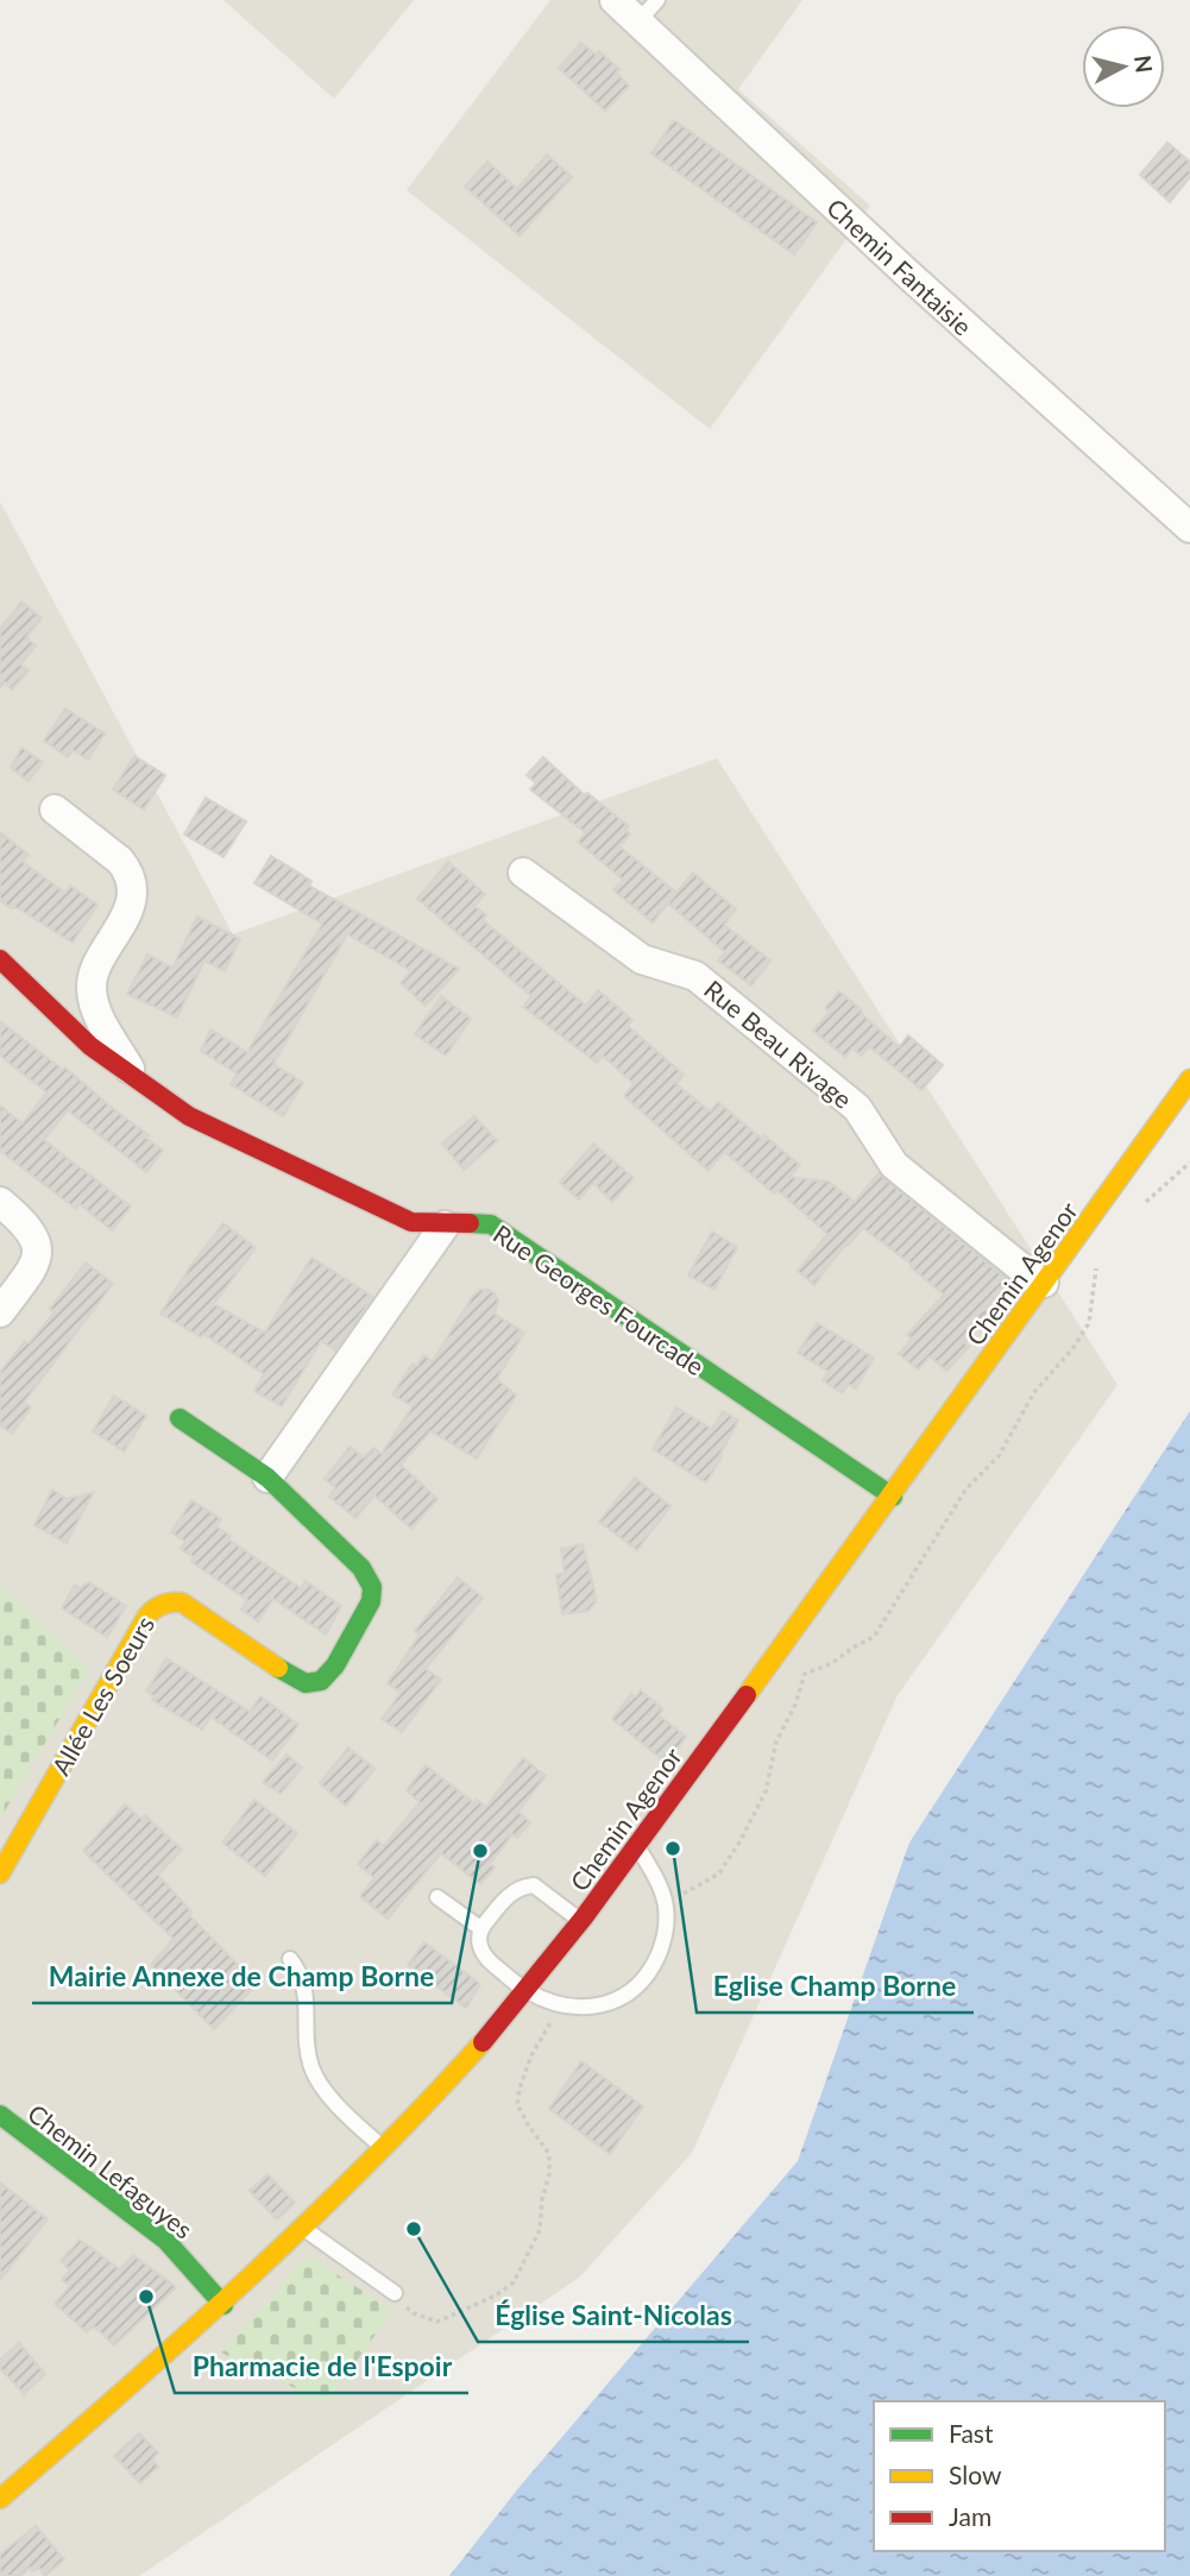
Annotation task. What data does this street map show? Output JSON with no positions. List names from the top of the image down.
{
  "streets": {
    "main road": [
      "Chemin Agenor",
      "Rue Georges Fourcade",
      "Allée Les Soeurs",
      "Chemin Lefaguyes"
    ],
    "street": ["Chemin Fantaisie", "Rue Beau Rivage"]
  },
  "crossings": [
    ["Rue Beau Rivage", "Chemin Agenor"],
    ["Chemin Agenor", "Rue Georges Fourcade"],
    ["Chemin Agenor", "Chemin Lefaguyes"]
  ],
  "places": [
    "Eglise Champ Borne",
    "Mairie Annexe de Champ Borne",
    "Église Saint-Nicolas",
    "Pharmacie de l'Espoir"
  ],
  "legend": ["Fast", "Slow", "Jam"],
  "north": "right"
}
